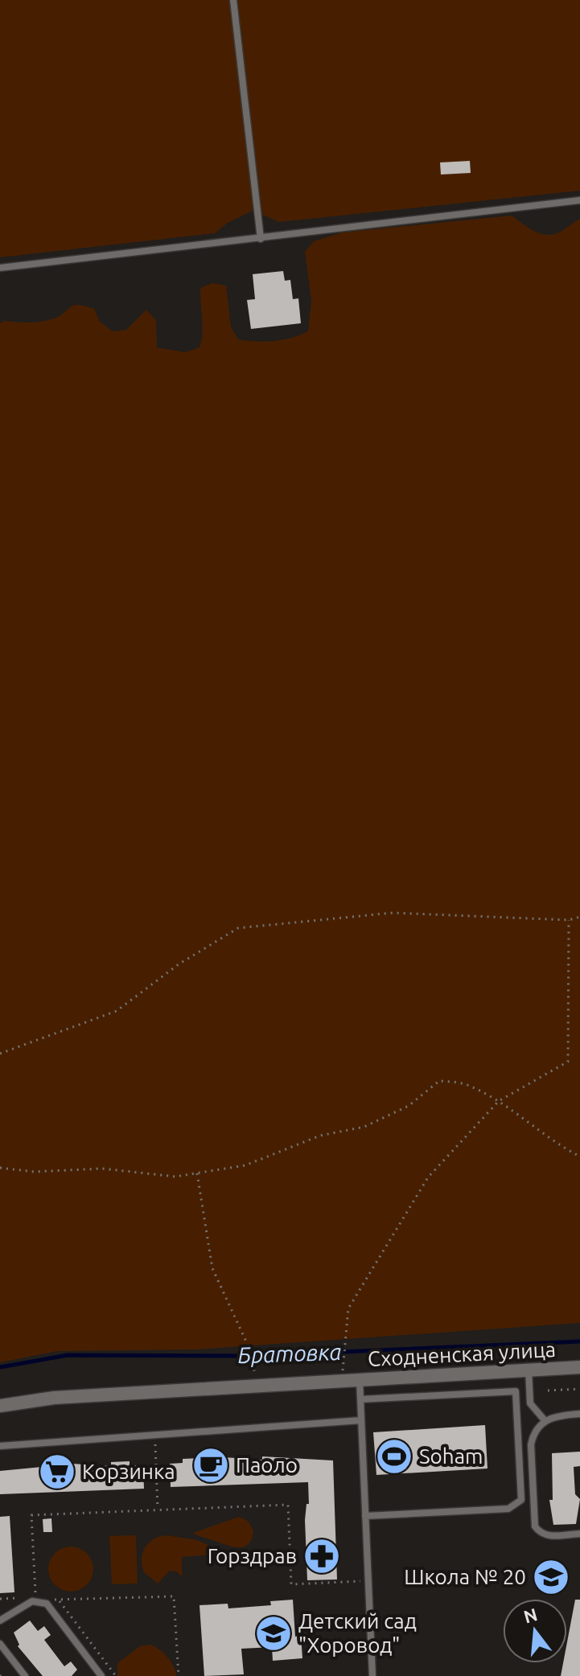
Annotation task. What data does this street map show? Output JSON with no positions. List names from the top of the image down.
{
  "streets": {
    "street": ["Сходненская улица"]
  },
  "water": ["Братовка"],
  "places": {
    "sports": ["Soham"],
    "cafe": ["Паоло"],
    "supermarket": ["Корзинка"],
    "pharmacy": ["Горздрав"],
    "school or university": ["Школа № 20", "Детский сад \"Хоровод\""]
  },
  "north": "top"
}
